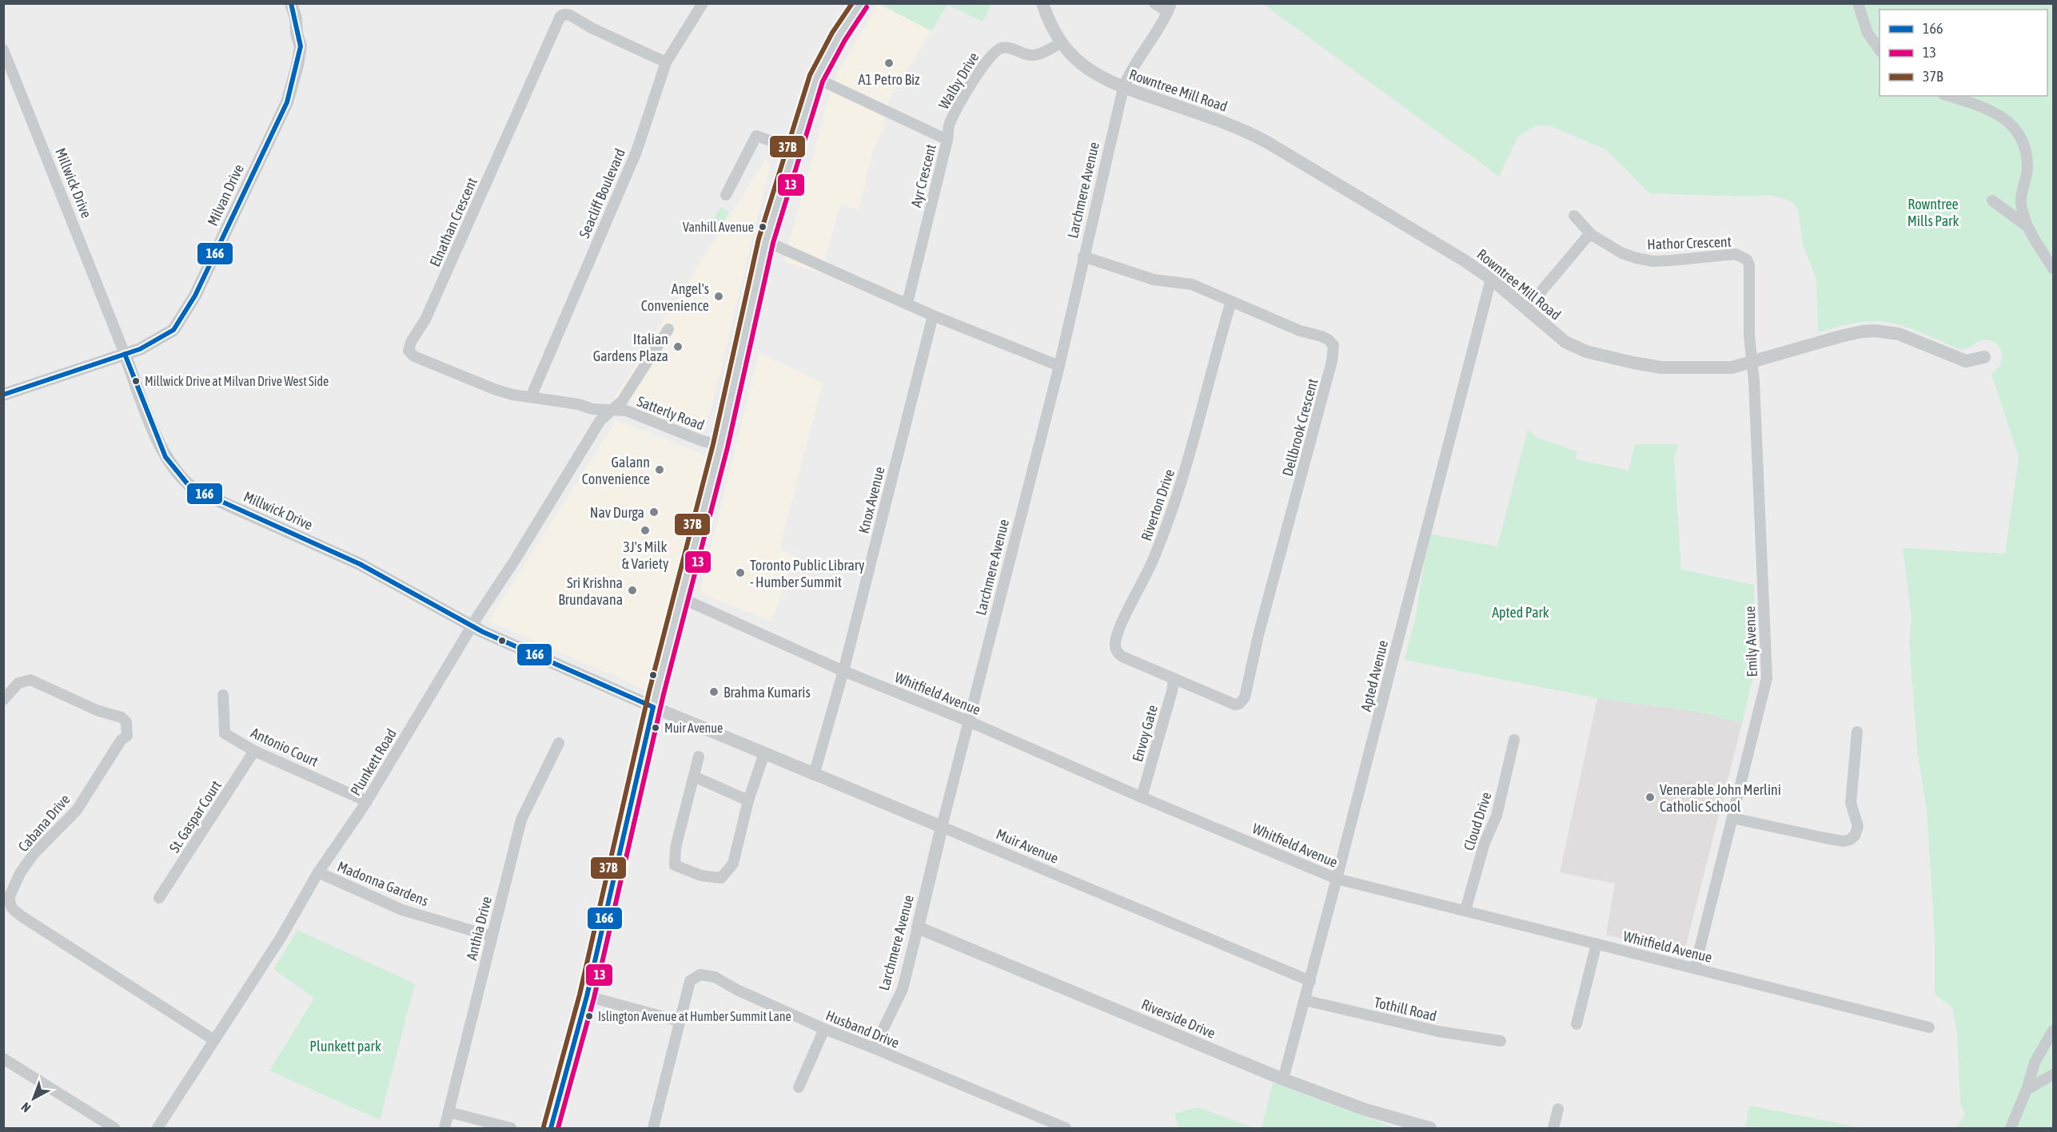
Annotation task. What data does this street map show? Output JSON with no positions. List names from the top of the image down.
{
  "streets": {
    "street": [
      "Walby Drive",
      "Rowntree Mill Road",
      "Ayr Crescent",
      "Millwick Drive",
      "Larchmere Avenue",
      "Seacliff Boulevard",
      "Milvan Drive",
      "Elnathan Crescent",
      "Hathor Crescent",
      "Satterly Road",
      "Dellbrook Crescent",
      "Knox Avenue",
      "Riverton Drive",
      "Emily Avenue",
      "Apted Avenue",
      "Whitfield Avenue",
      "Envoy Gate",
      "Antonio Court",
      "Plunkett Road",
      "St. Gaspar Court",
      "Cloud Drive",
      "Cabana Drive",
      "Muir Avenue",
      "Madonna Gardens",
      "Anthia Drive",
      "Tothill Road",
      "Riverside Drive",
      "Husband Drive"
    ]
  },
  "crossings": [
    ["Walby Drive", "Rowntree Mill Road"],
    ["Walby Drive", "Ayr Crescent"],
    ["Rowntree Mill Road", "Larchmere Avenue"],
    ["Rowntree Mill Road", "Hathor Crescent"],
    ["Rowntree Mill Road", "Emily Avenue"],
    ["Rowntree Mill Road", "Apted Avenue"],
    ["Millwick Drive", "Milvan Drive"],
    ["Millwick Drive", "Plunkett Road"],
    ["Millwick Drive", "Muir Avenue"],
    ["Larchmere Avenue", "Dellbrook Crescent"],
    ["Larchmere Avenue", "Whitfield Avenue"],
    ["Larchmere Avenue", "Muir Avenue"],
    ["Larchmere Avenue", "Riverside Drive"],
    ["Larchmere Avenue", "Husband Drive"],
    ["Seacliff Boulevard", "Elnathan Crescent"],
    ["Elnathan Crescent", "Satterly Road"],
    ["Elnathan Crescent", "Plunkett Road"],
    ["Hathor Crescent", "Emily Avenue"],
    ["Satterly Road", "Plunkett Road"],
    ["Dellbrook Crescent", "Riverton Drive"],
    ["Dellbrook Crescent", "Envoy Gate"],
    ["Knox Avenue", "Whitfield Avenue"],
    ["Knox Avenue", "Muir Avenue"],
    ["Riverton Drive", "Envoy Gate"],
    ["Emily Avenue", "Whitfield Avenue"],
    ["Apted Avenue", "Whitfield Avenue"],
    ["Apted Avenue", "Muir Avenue"],
    ["Apted Avenue", "Tothill Road"],
    ["Apted Avenue", "Riverside Drive"],
    ["Whitfield Avenue", "Envoy Gate"],
    ["Whitfield Avenue", "Cloud Drive"],
    ["Antonio Court", "Plunkett Road"],
    ["Antonio Court", "St. Gaspar Court"],
    ["Plunkett Road", "Cabana Drive"],
    ["Plunkett Road", "Madonna Gardens"],
    ["Madonna Gardens", "Anthia Drive"]
  ],
  "parks": ["Rowntree Mills Park", "Apted Park", "Plunkett park"],
  "places": [
    "A1 Petro Biz",
    "Vanhill Avenue",
    "Angel's Convenience",
    "Italian Gardens Plaza",
    "Millwick Drive at Milvan Drive West Side",
    "Galann Convenience",
    "Nav Durga",
    "3J's Milk & Variety",
    "Toronto Public Library - Humber Summit",
    "Sri Krishna Brundavana",
    "Brahma Kumaris",
    "Muir Avenue",
    "Venerable John Merlini Catholic School",
    "Islington Avenue at Humber Summit Lane"
  ],
  "lines": ["transit line 166", "transit line 37B", "transit line 13"],
  "legend": ["166", "13", "37B"],
  "north": "bottom left"
}
